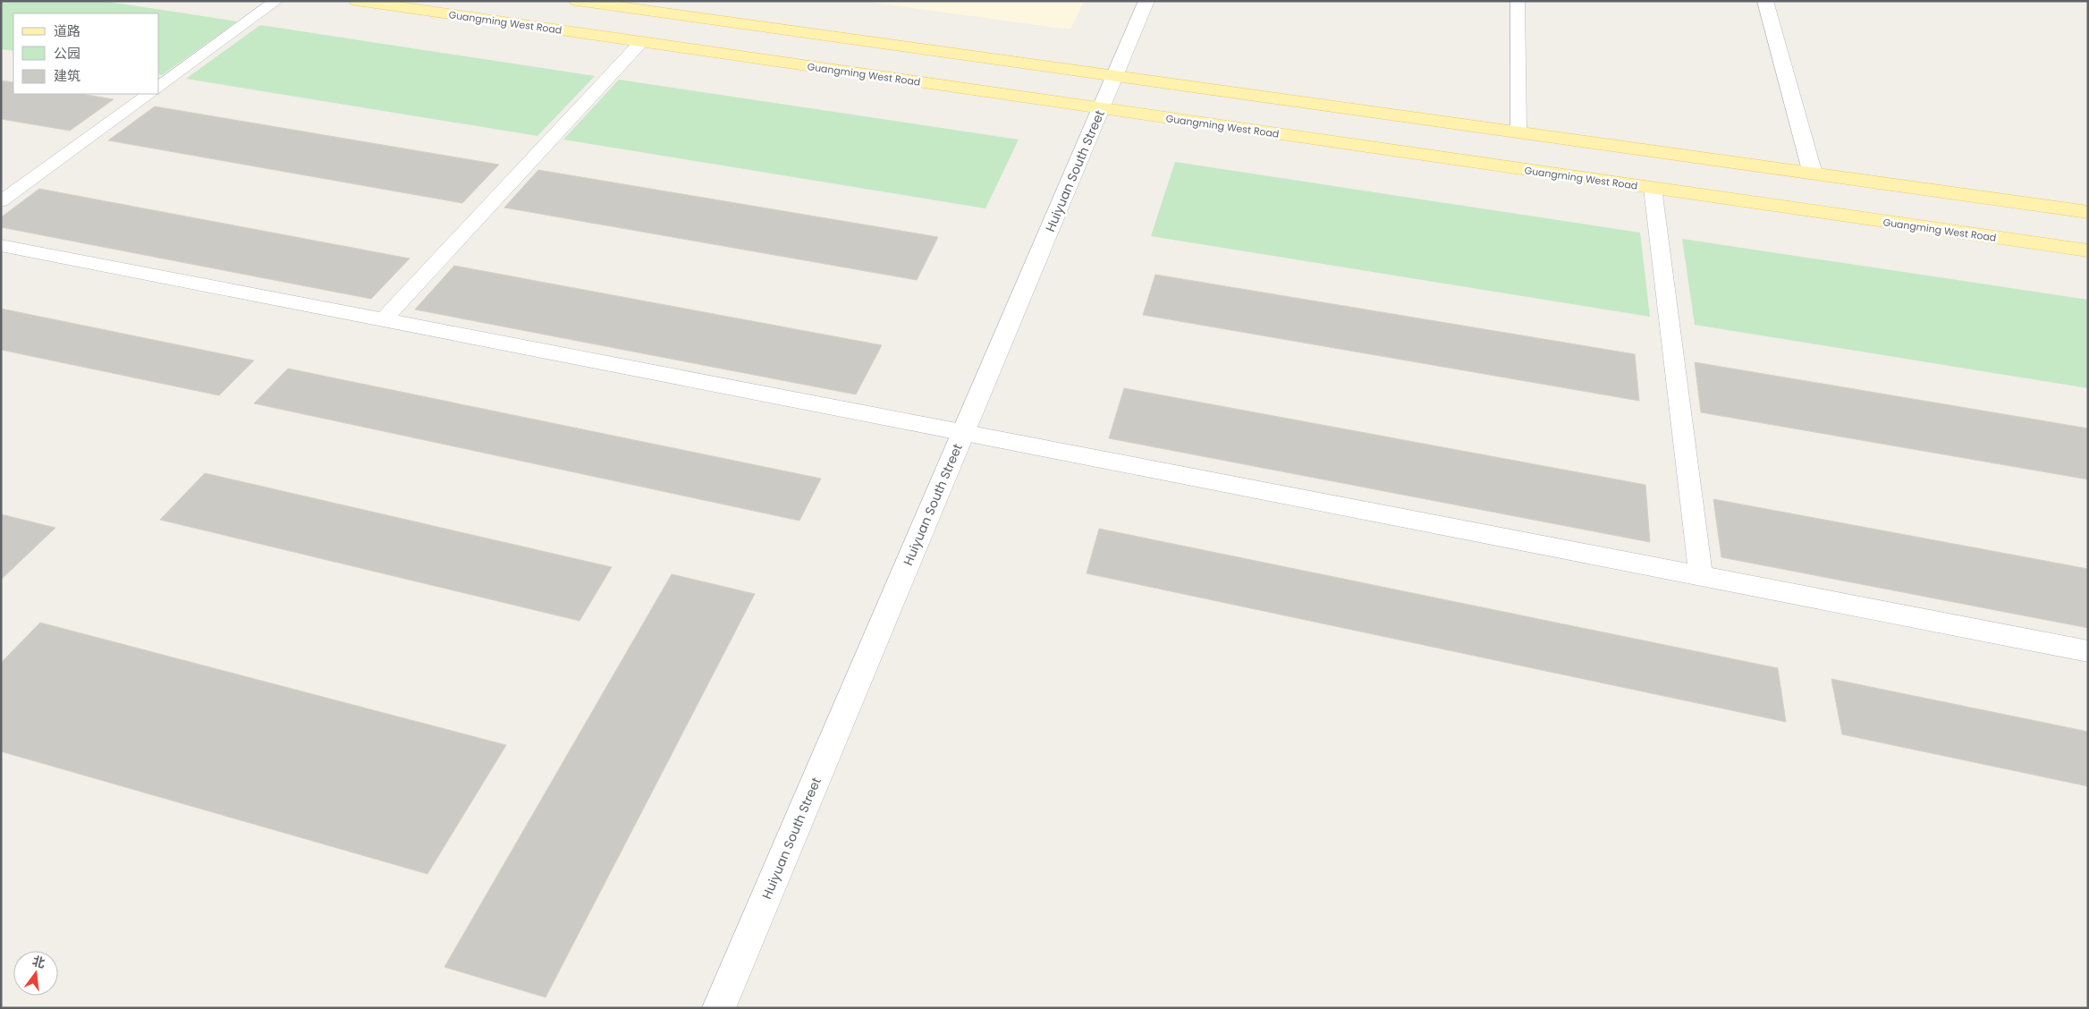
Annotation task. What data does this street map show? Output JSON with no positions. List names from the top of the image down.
{
  "streets": {
    "main road": ["Guangming West Road"],
    "street": ["Huiyuan South Street"]
  },
  "crossings": [
    ["Guangming West Road", "Huiyuan South Street"]
  ],
  "legend": ["道路", "公园", "建筑"],
  "north": "top"
}
